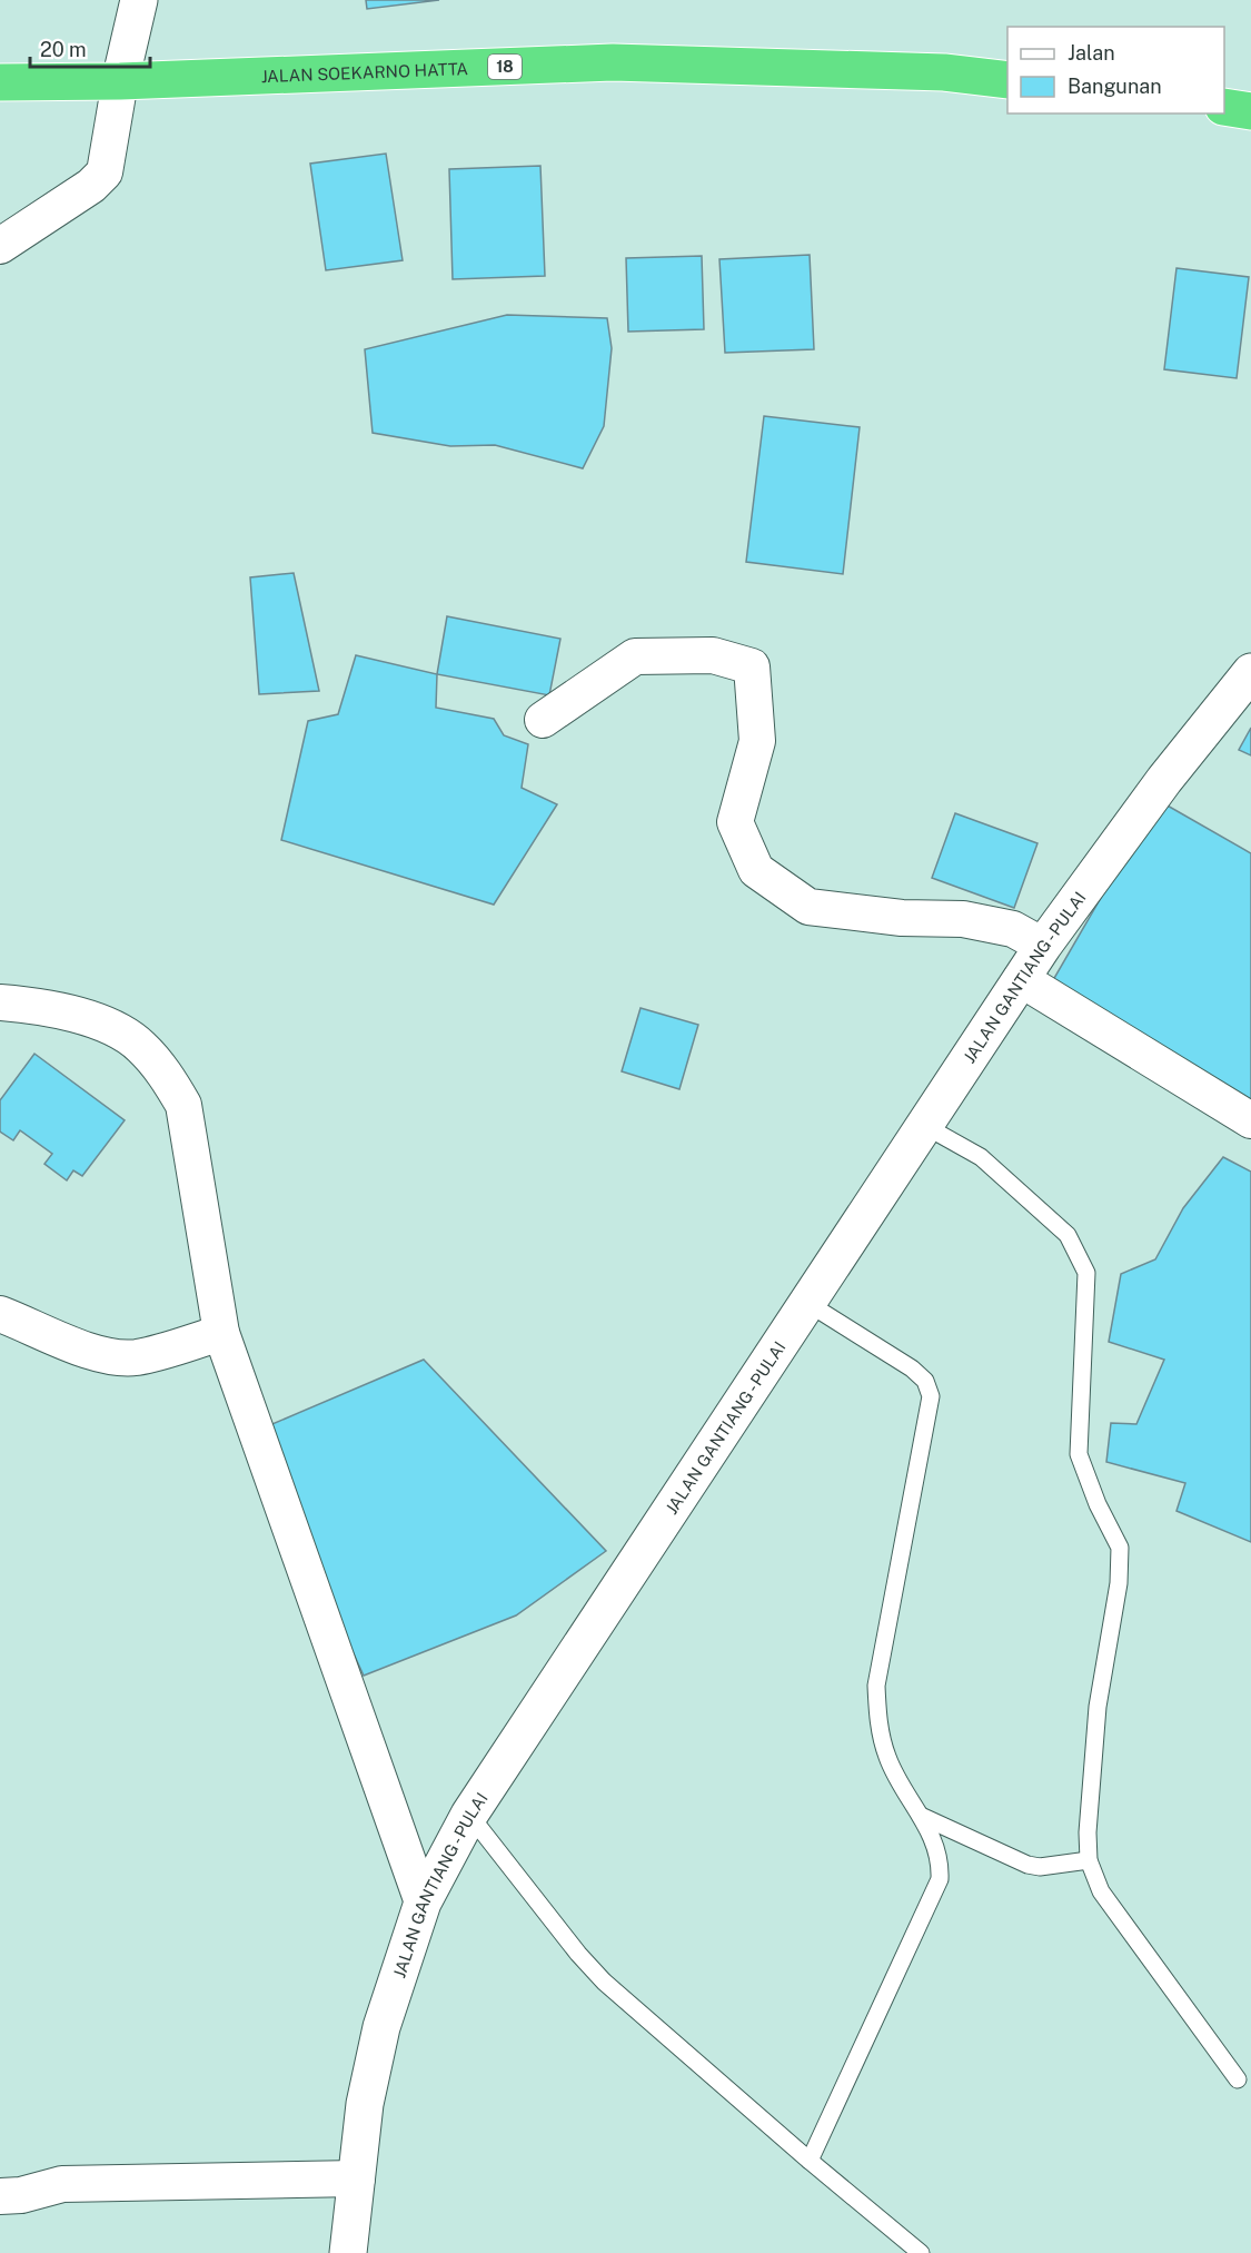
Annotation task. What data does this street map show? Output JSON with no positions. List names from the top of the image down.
{
  "streets": {
    "highway": ["18", "JALAN SOEKARNO HATTA"],
    "street": ["JALAN GANTIANG - PULAI"]
  },
  "legend": ["Jalan", "Bangunan"],
  "scale_bar": "20 m"
}
